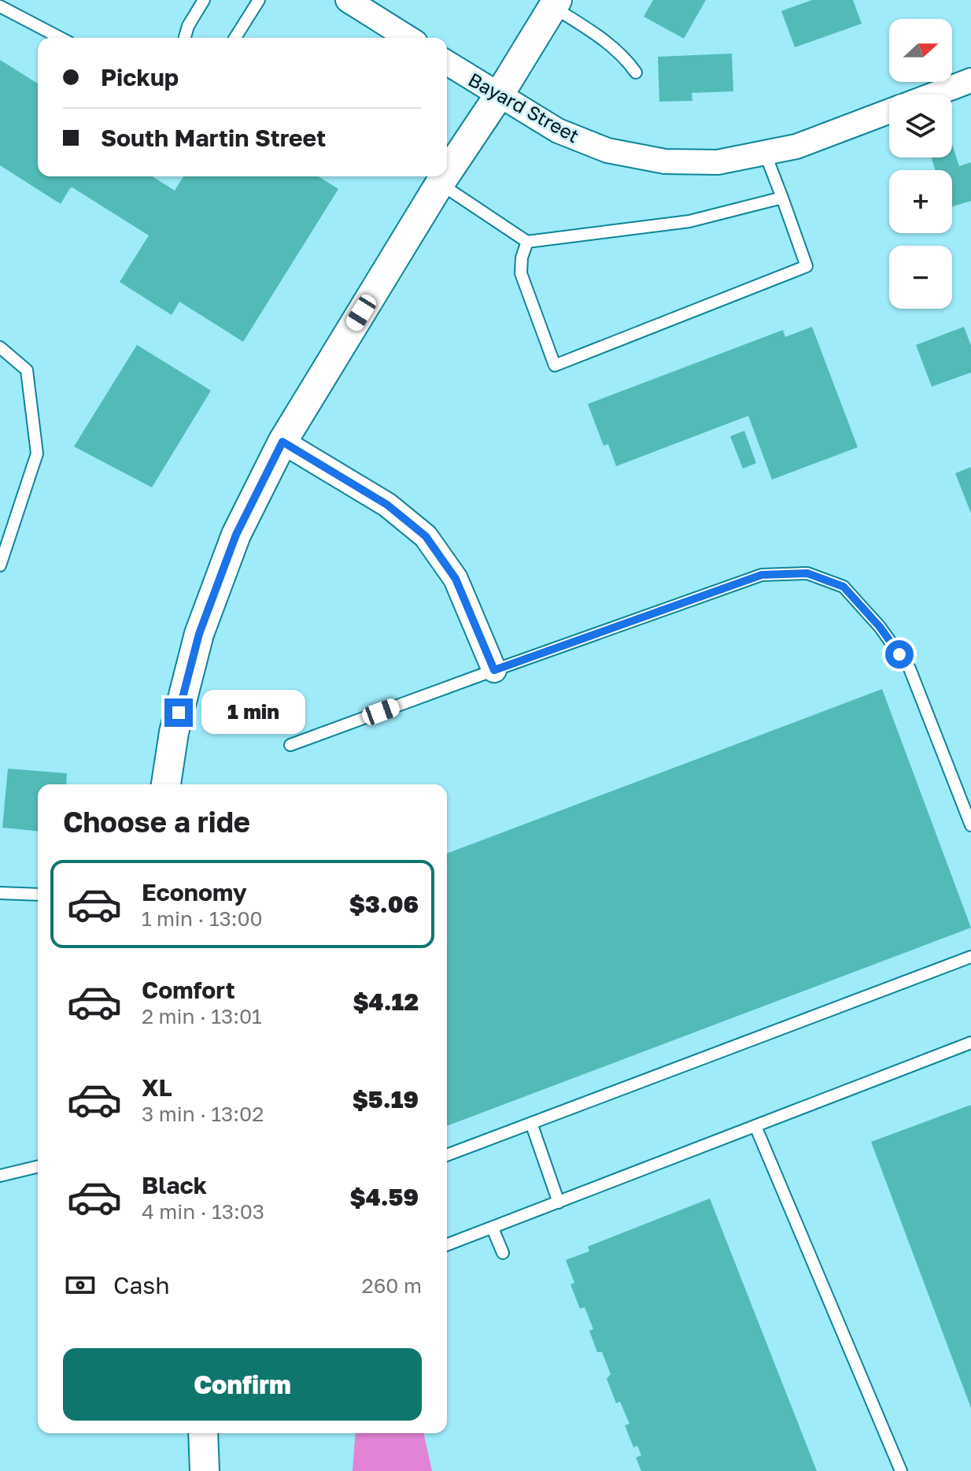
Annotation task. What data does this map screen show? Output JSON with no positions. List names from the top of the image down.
{
  "streets": {
    "street": ["Bayard Street"]
  },
  "north": "right",
  "page": {
    "map_buttons": ["+", "−"],
    "banner": ["Pickup", "South Martin Street"],
    "bubble": "1 min",
    "heading": "Choose a ride",
    "list": [
      {
        "name": "Economy",
        "note": "1 min · 13:00",
        "value": "$3.06"
      },
      {
        "name": "Comfort",
        "note": "2 min · 13:01",
        "value": "$4.12"
      },
      {
        "name": "XL",
        "note": "3 min · 13:02",
        "value": "$5.19"
      },
      {
        "name": "Black",
        "note": "4 min · 13:03",
        "value": "$4.59"
      }
    ],
    "pay": ["Cash", "260 m"],
    "buttons": "Confirm"
  }
}
